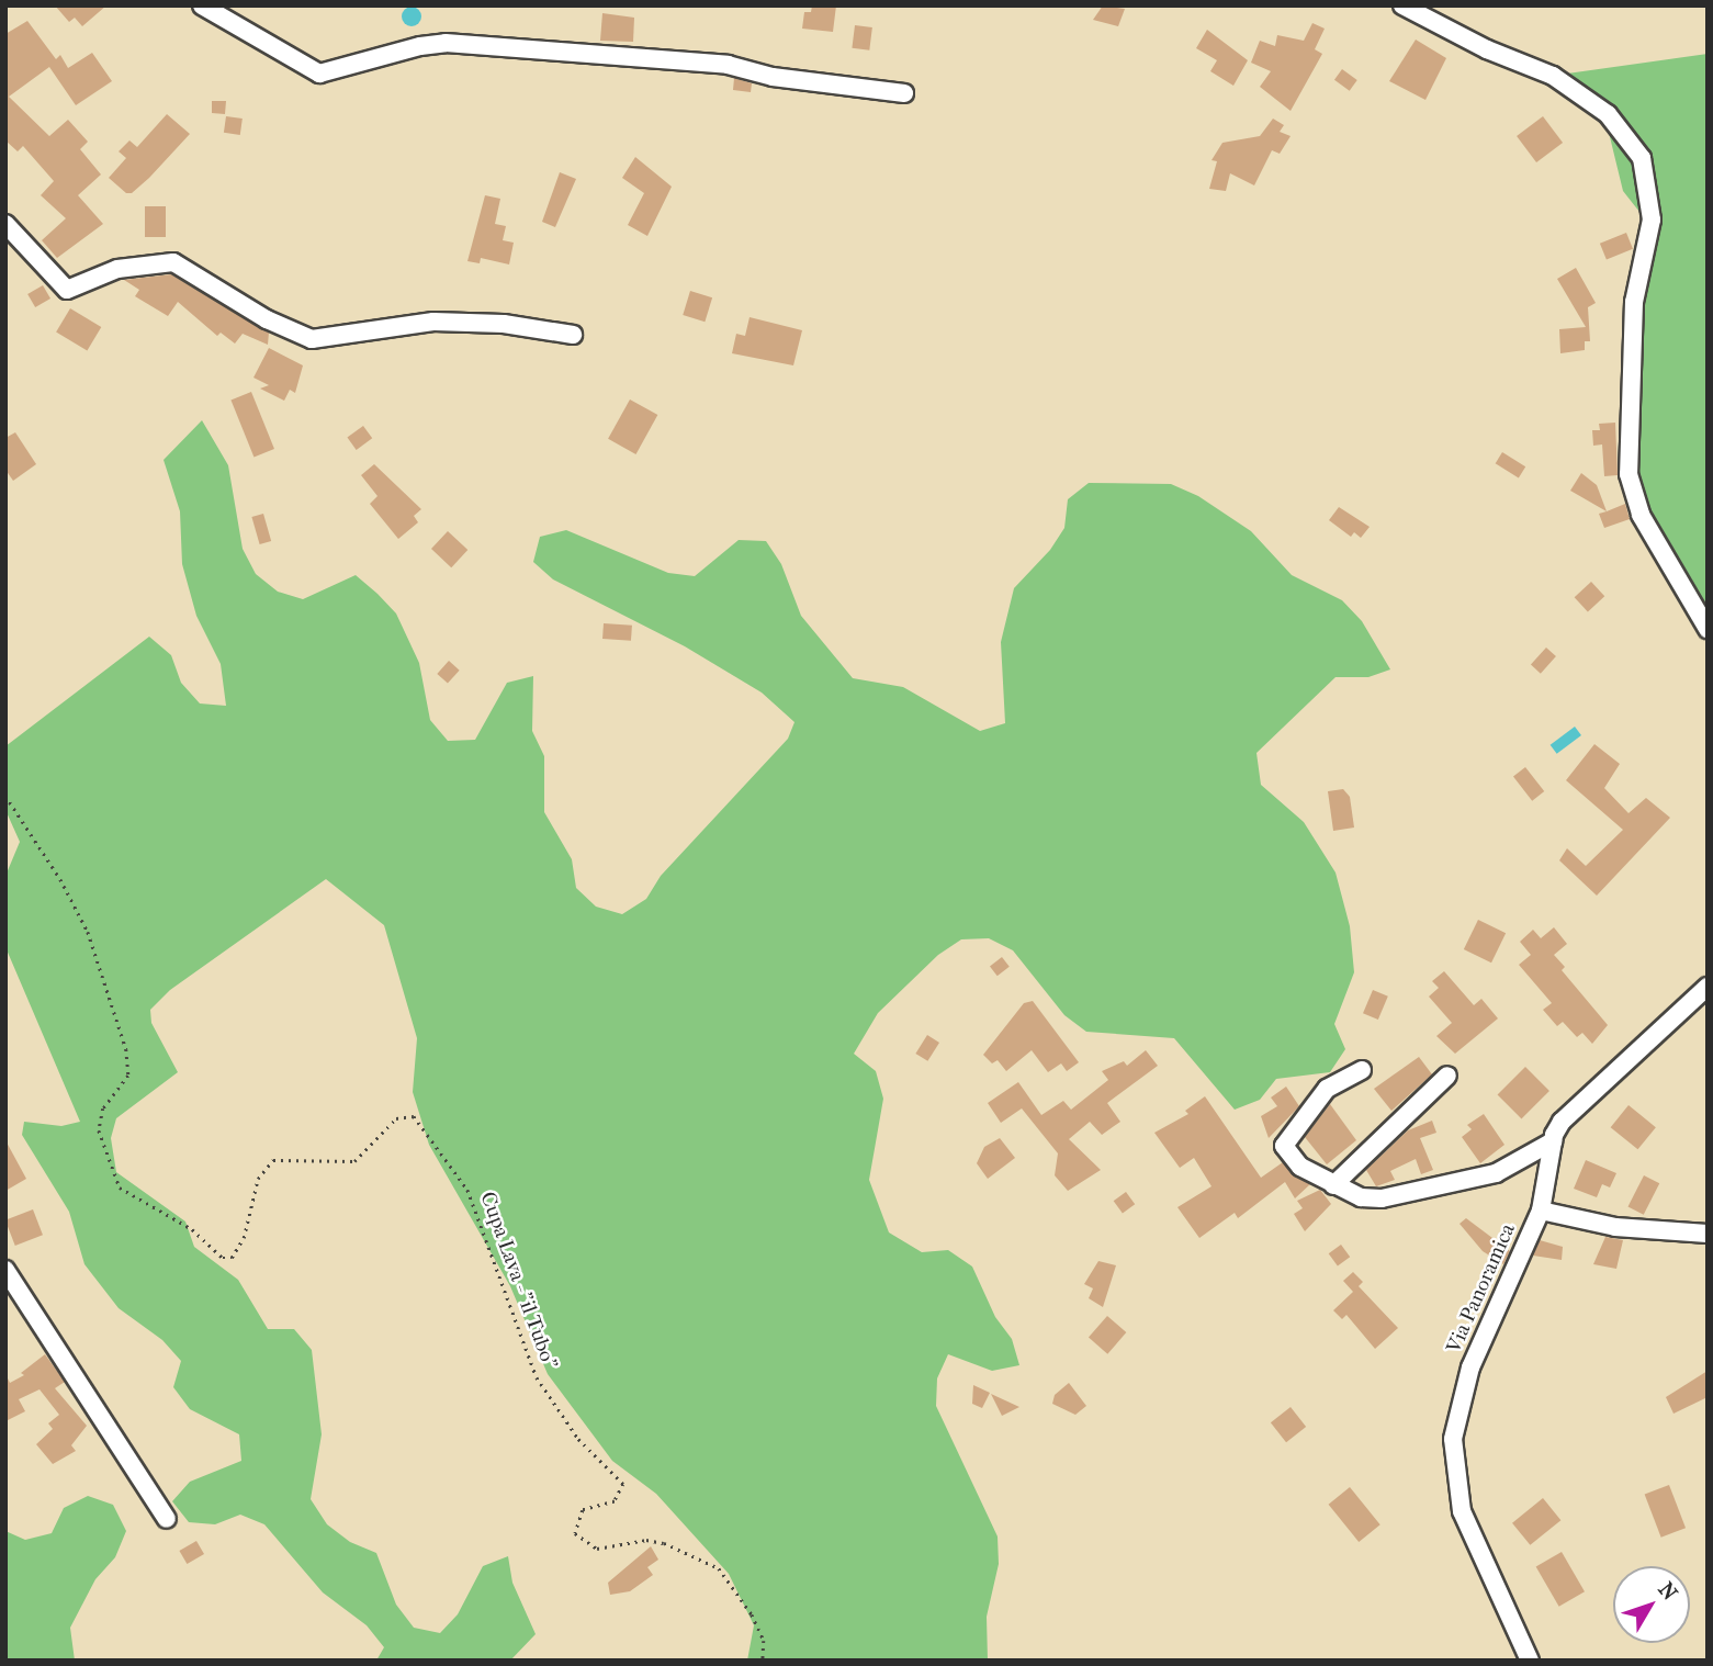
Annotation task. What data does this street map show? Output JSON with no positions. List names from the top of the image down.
{
  "streets": {
    "street": ["Via Panoramica"],
    "path": ["Cupa Lava - \"il Tubo\""]
  },
  "north": "top right"
}
